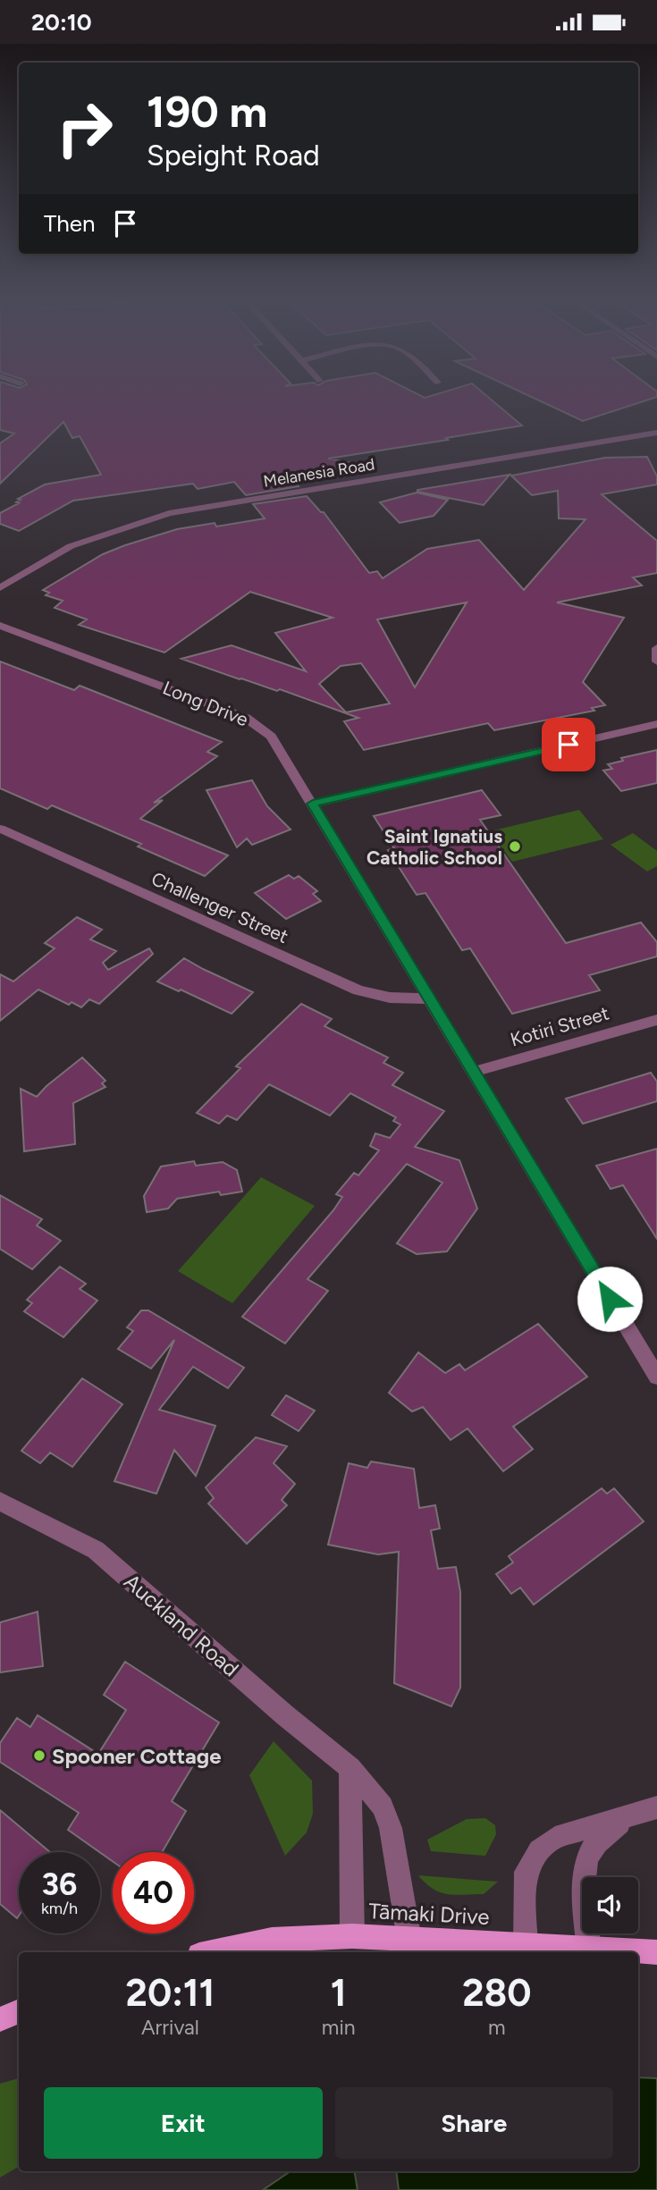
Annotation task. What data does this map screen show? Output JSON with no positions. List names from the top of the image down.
{
  "streets": {
    "main road": ["Tāmaki Drive"],
    "street": [
      "Melanesia Road",
      "Long Drive",
      "Challenger Street",
      "Kotiri Street",
      "Auckland Road"
    ]
  },
  "crossings": [
    ["Long Drive", "Challenger Street"],
    ["Long Drive", "Kotiri Street"],
    ["Auckland Road", "Tāmaki Drive"]
  ],
  "places": ["Saint Ignatius Catholic School", "Spooner Cottage"],
  "page": {
    "status": "20:10",
    "turn": ["190 m", "Speight Road"],
    "then": "Then",
    "speed": "36 km/h",
    "limit": "40",
    "eta": [
      "20:11",
      "Arrival",
      "1",
      "min",
      "280",
      "m"
    ],
    "buttons": ["Exit", "Share"]
  }
}
